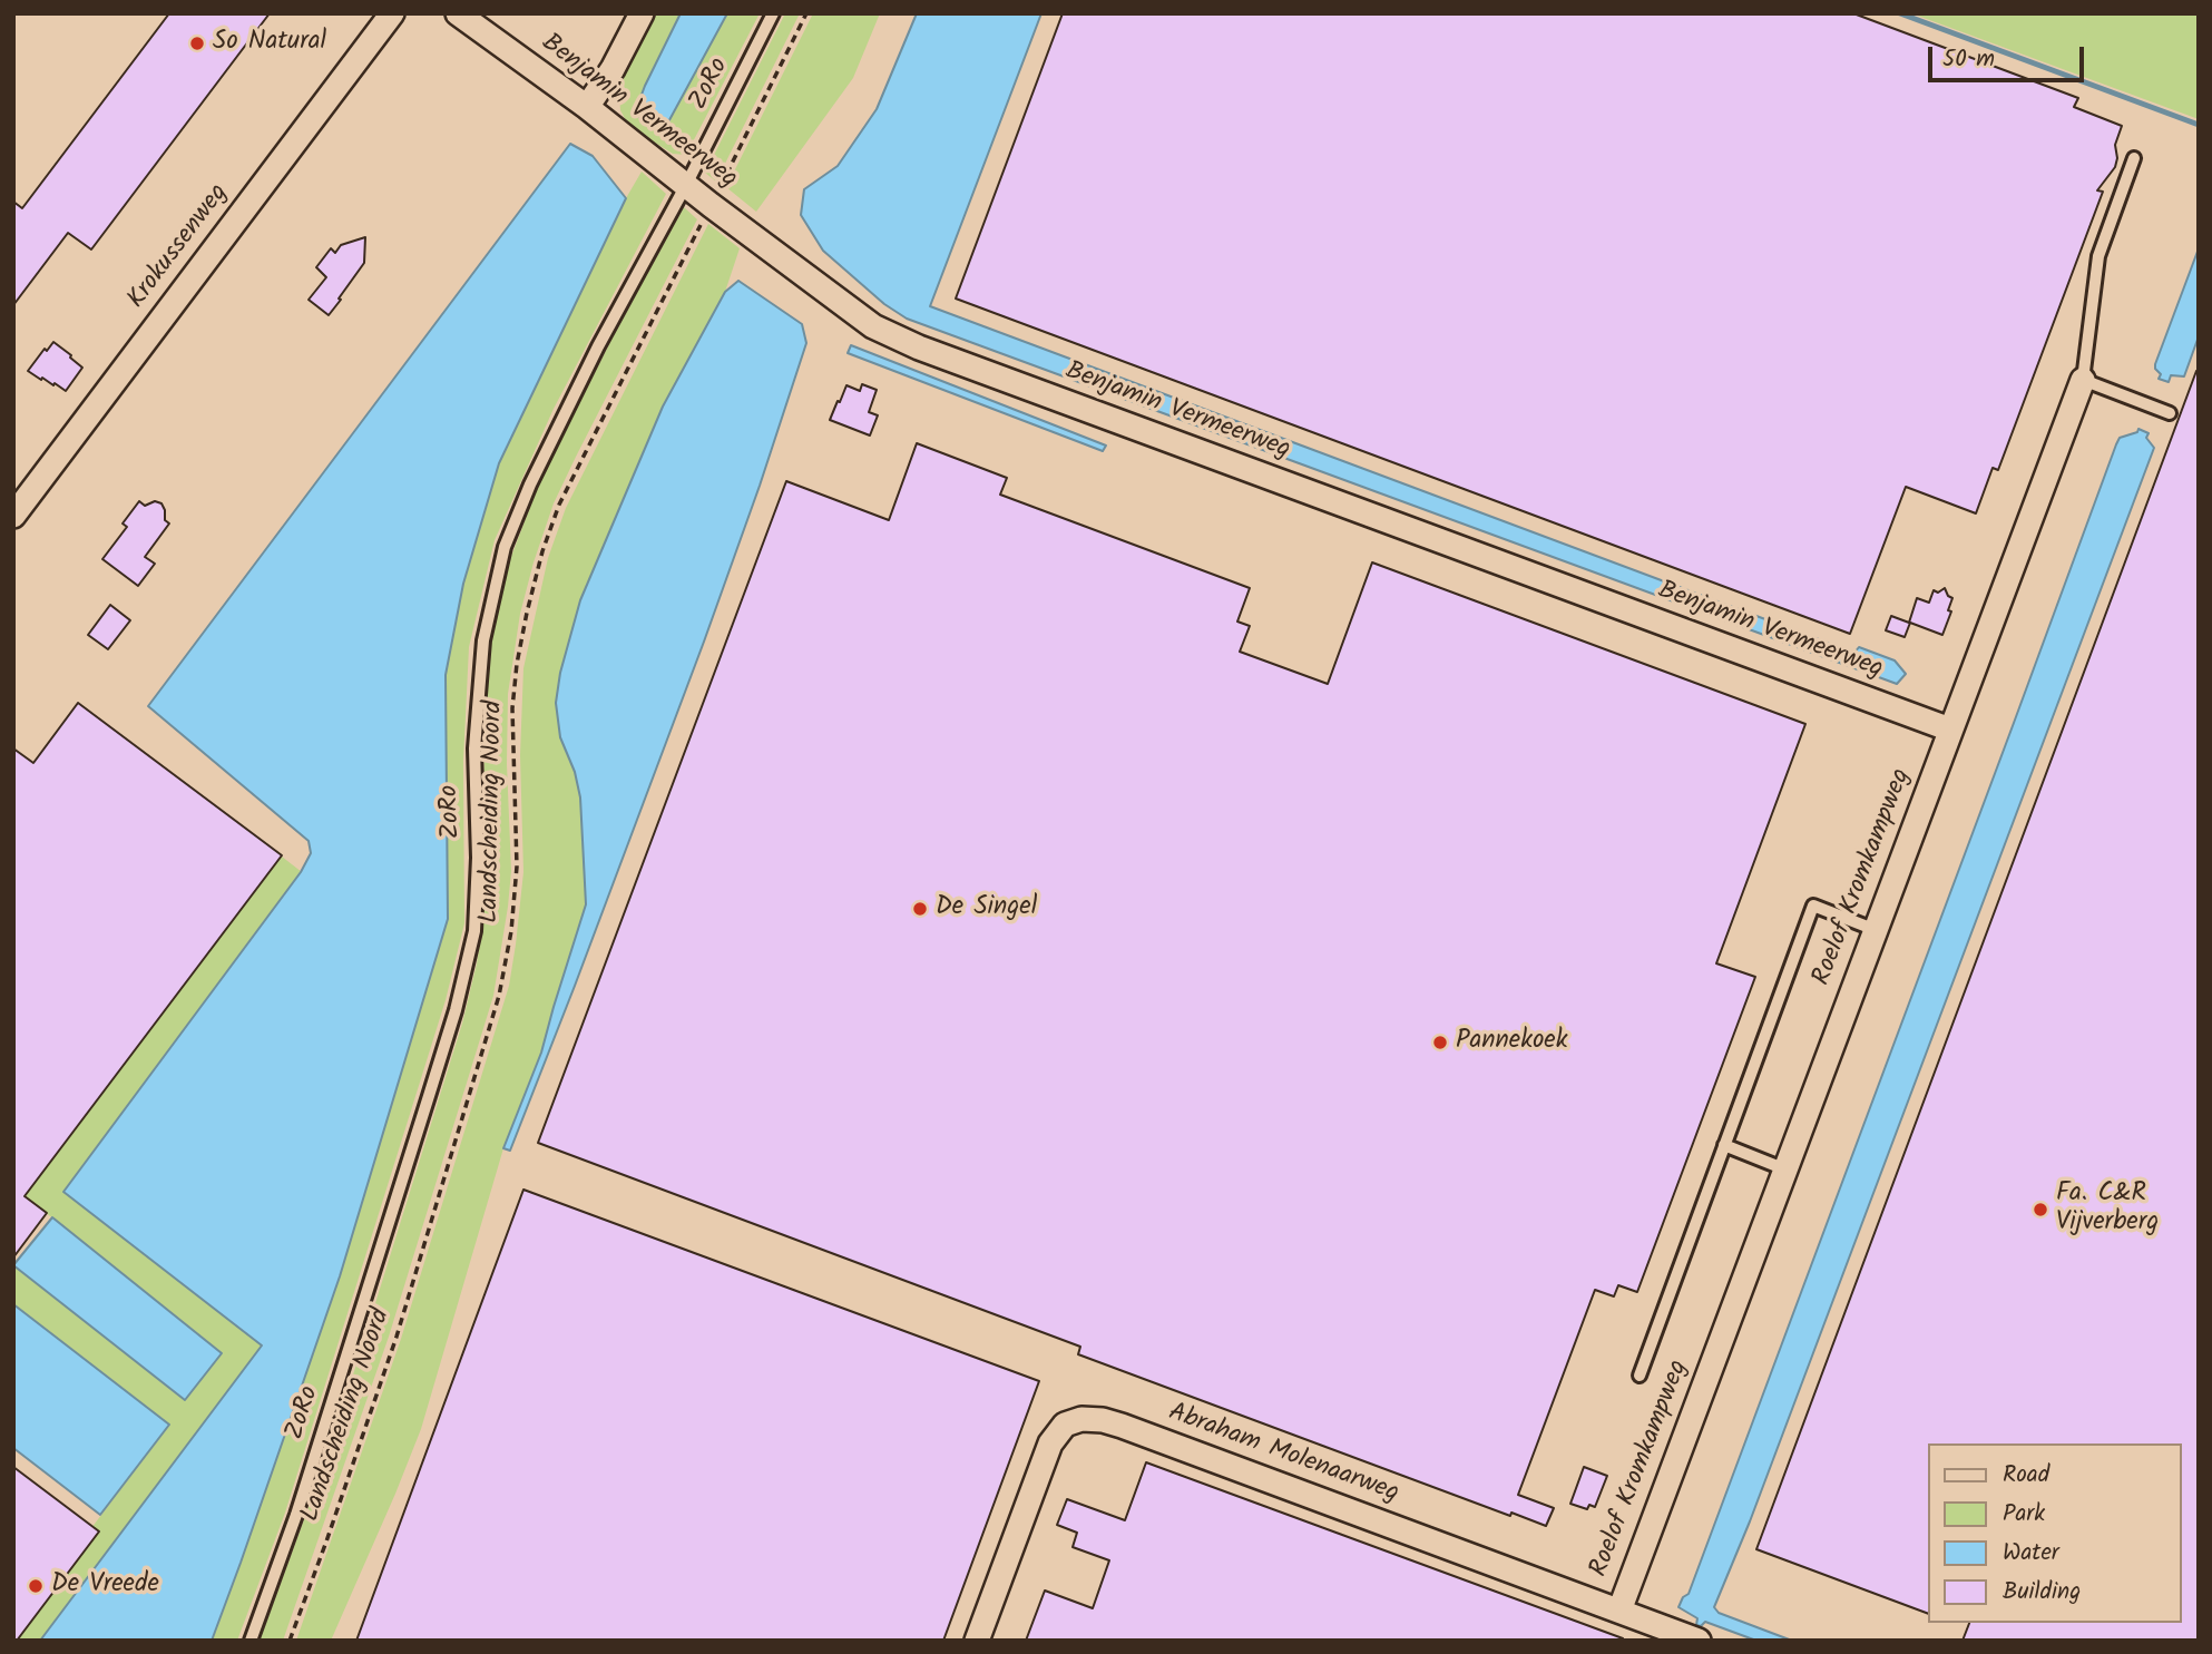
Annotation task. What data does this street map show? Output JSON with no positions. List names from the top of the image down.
{
  "streets": {
    "street": [
      "Benjamin Vermeerweg",
      "Krokussenweg",
      "Roelof Kromkampweg",
      "Abraham Molenaarweg"
    ],
    "lane": ["ZoRo"],
    "path": ["Landscheiding Noord"]
  },
  "crossings": [
    ["ZoRo", "Benjamin Vermeerweg"],
    ["Benjamin Vermeerweg", "Landscheiding Noord"],
    ["Benjamin Vermeerweg", "Roelof Kromkampweg"],
    ["Roelof Kromkampweg", "Abraham Molenaarweg"]
  ],
  "places": [
    "So Natural",
    "De Singel",
    "Pannekoek",
    "Fa. C&R Vijverberg",
    "De Vreede"
  ],
  "legend": [
    "Road",
    "Park",
    "Water",
    "Building"
  ],
  "scale_bar": "50 m"
}
